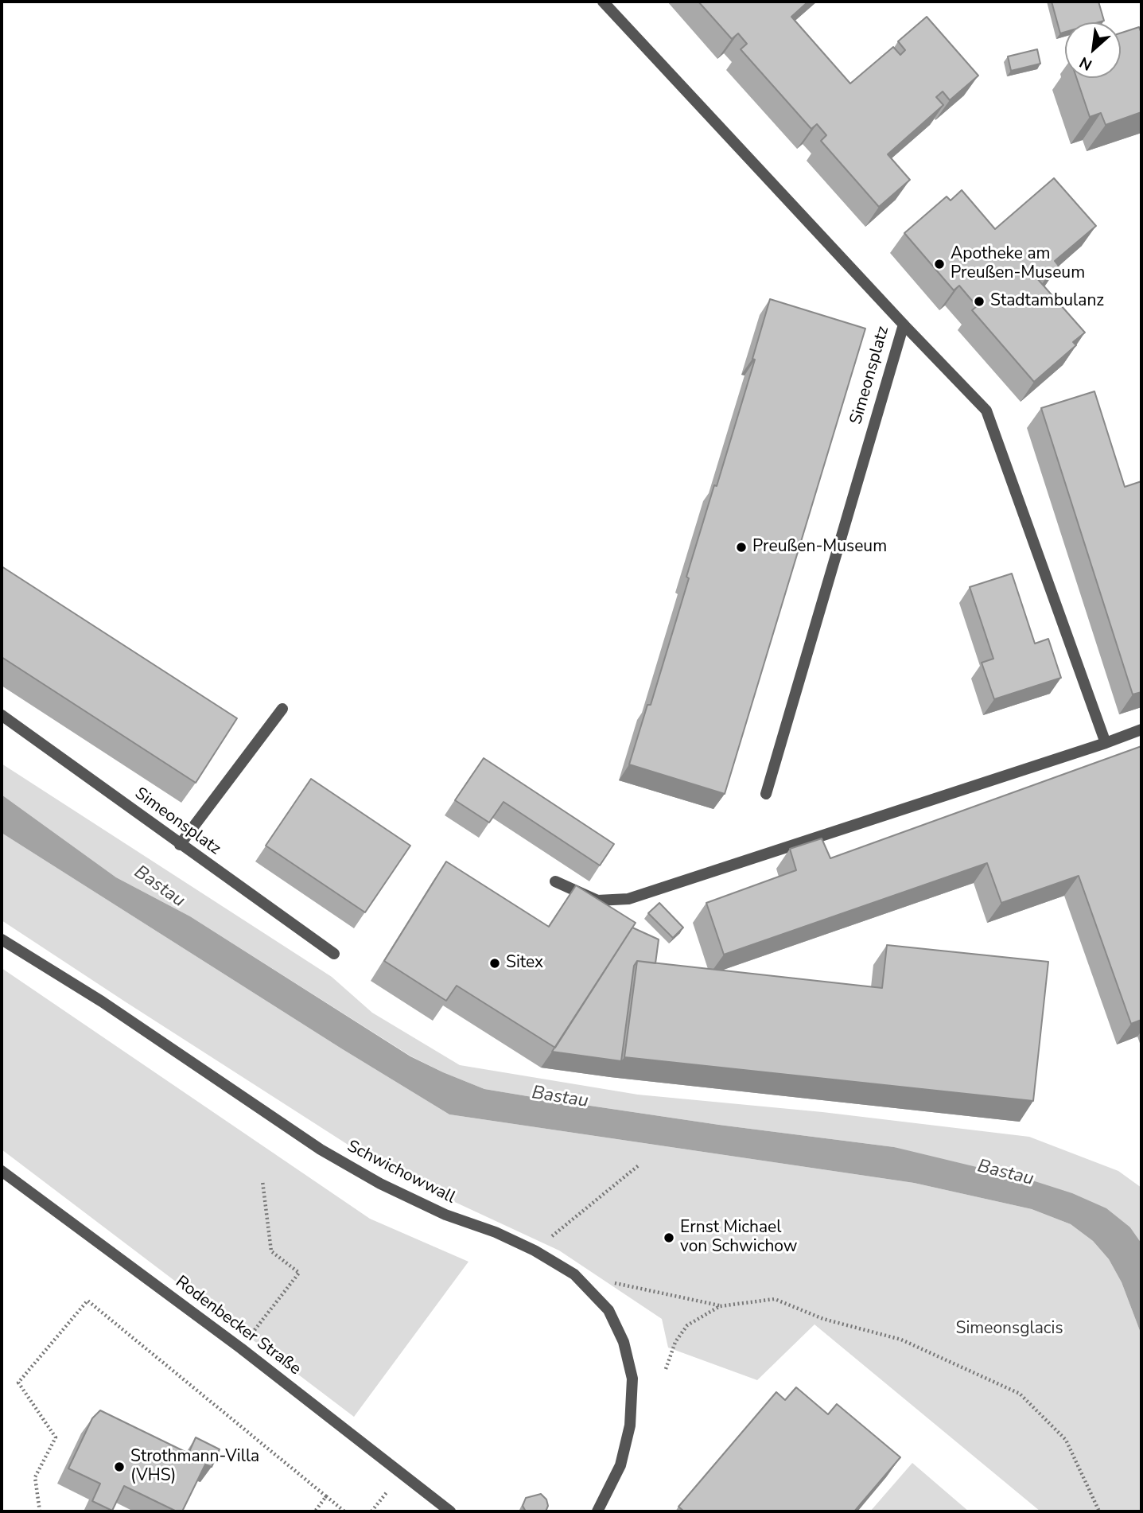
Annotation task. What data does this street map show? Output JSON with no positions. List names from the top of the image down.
{
  "streets": {
    "street": ["Simeonsplatz", "Schwichowwall", "Rodenbecker Straße"]
  },
  "water": ["Bastau"],
  "parks": ["Simeonsglacis"],
  "places": [
    "Apotheke am Preußen-Museum",
    "Stadtambulanz",
    "Preußen-Museum",
    "Sitex",
    "Ernst Michael von Schwichow",
    "Strothmann-Villa (VHS)"
  ],
  "north": "bottom left"
}
